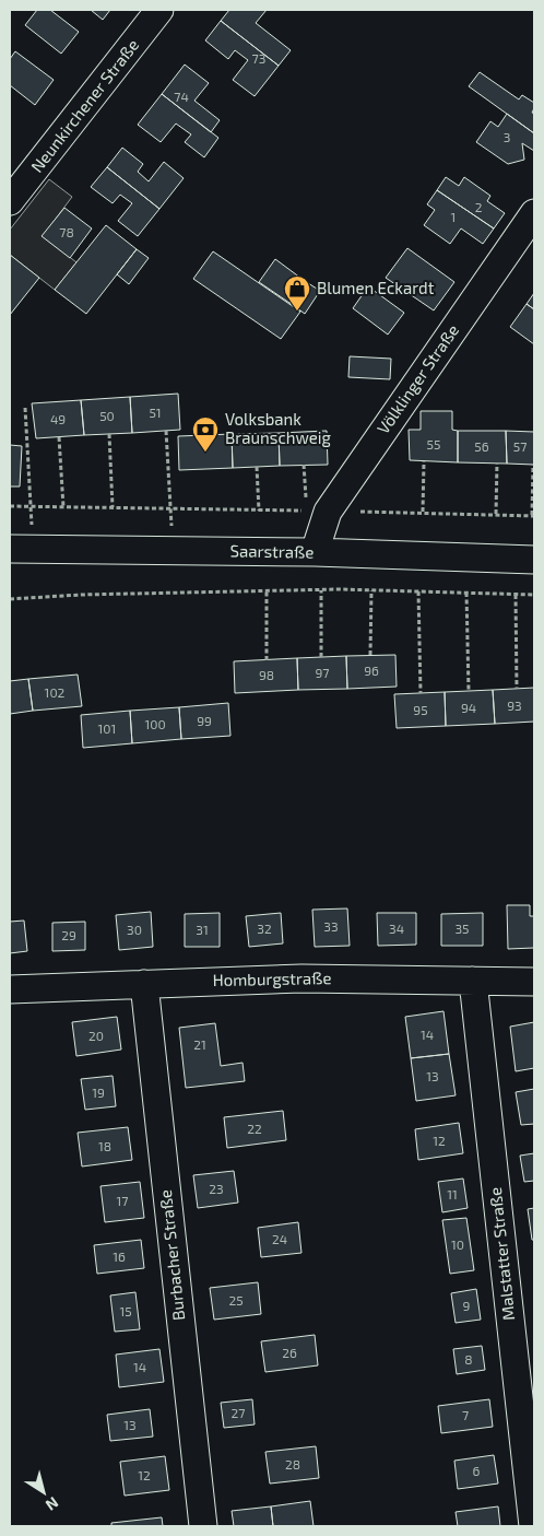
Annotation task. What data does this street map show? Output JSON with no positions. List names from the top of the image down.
{
  "streets": {
    "street": [
      "Neunkirchener Straße",
      "Völklinger Straße",
      "Saarstraße",
      "Homburgstraße",
      "Malstatter Straße",
      "Burbacher Straße"
    ]
  },
  "crossings": [
    ["Völklinger Straße", "Saarstraße"],
    ["Homburgstraße", "Malstatter Straße"],
    ["Homburgstraße", "Burbacher Straße"]
  ],
  "places": {
    "shop": ["Blumen Eckardt"],
    "bank": ["Volksbank Braunschweig"]
  },
  "house_numbers": [
    "73",
    "74",
    "3",
    "2",
    "1",
    "78",
    "51",
    "50",
    "49",
    "55",
    "56",
    "57",
    "96",
    "97",
    "98",
    "102",
    "93",
    "94",
    "95",
    "99",
    "100",
    "101",
    "33",
    "32",
    "34",
    "35",
    "30",
    "31",
    "29",
    "14",
    "20",
    "21",
    "13",
    "19",
    "22",
    "12",
    "18",
    "23",
    "11",
    "17",
    "24",
    "10",
    "16",
    "25",
    "9",
    "15",
    "26",
    "8",
    "14",
    "27",
    "7",
    "13",
    "28",
    "6",
    "12"
  ],
  "north": "bottom right"
}
